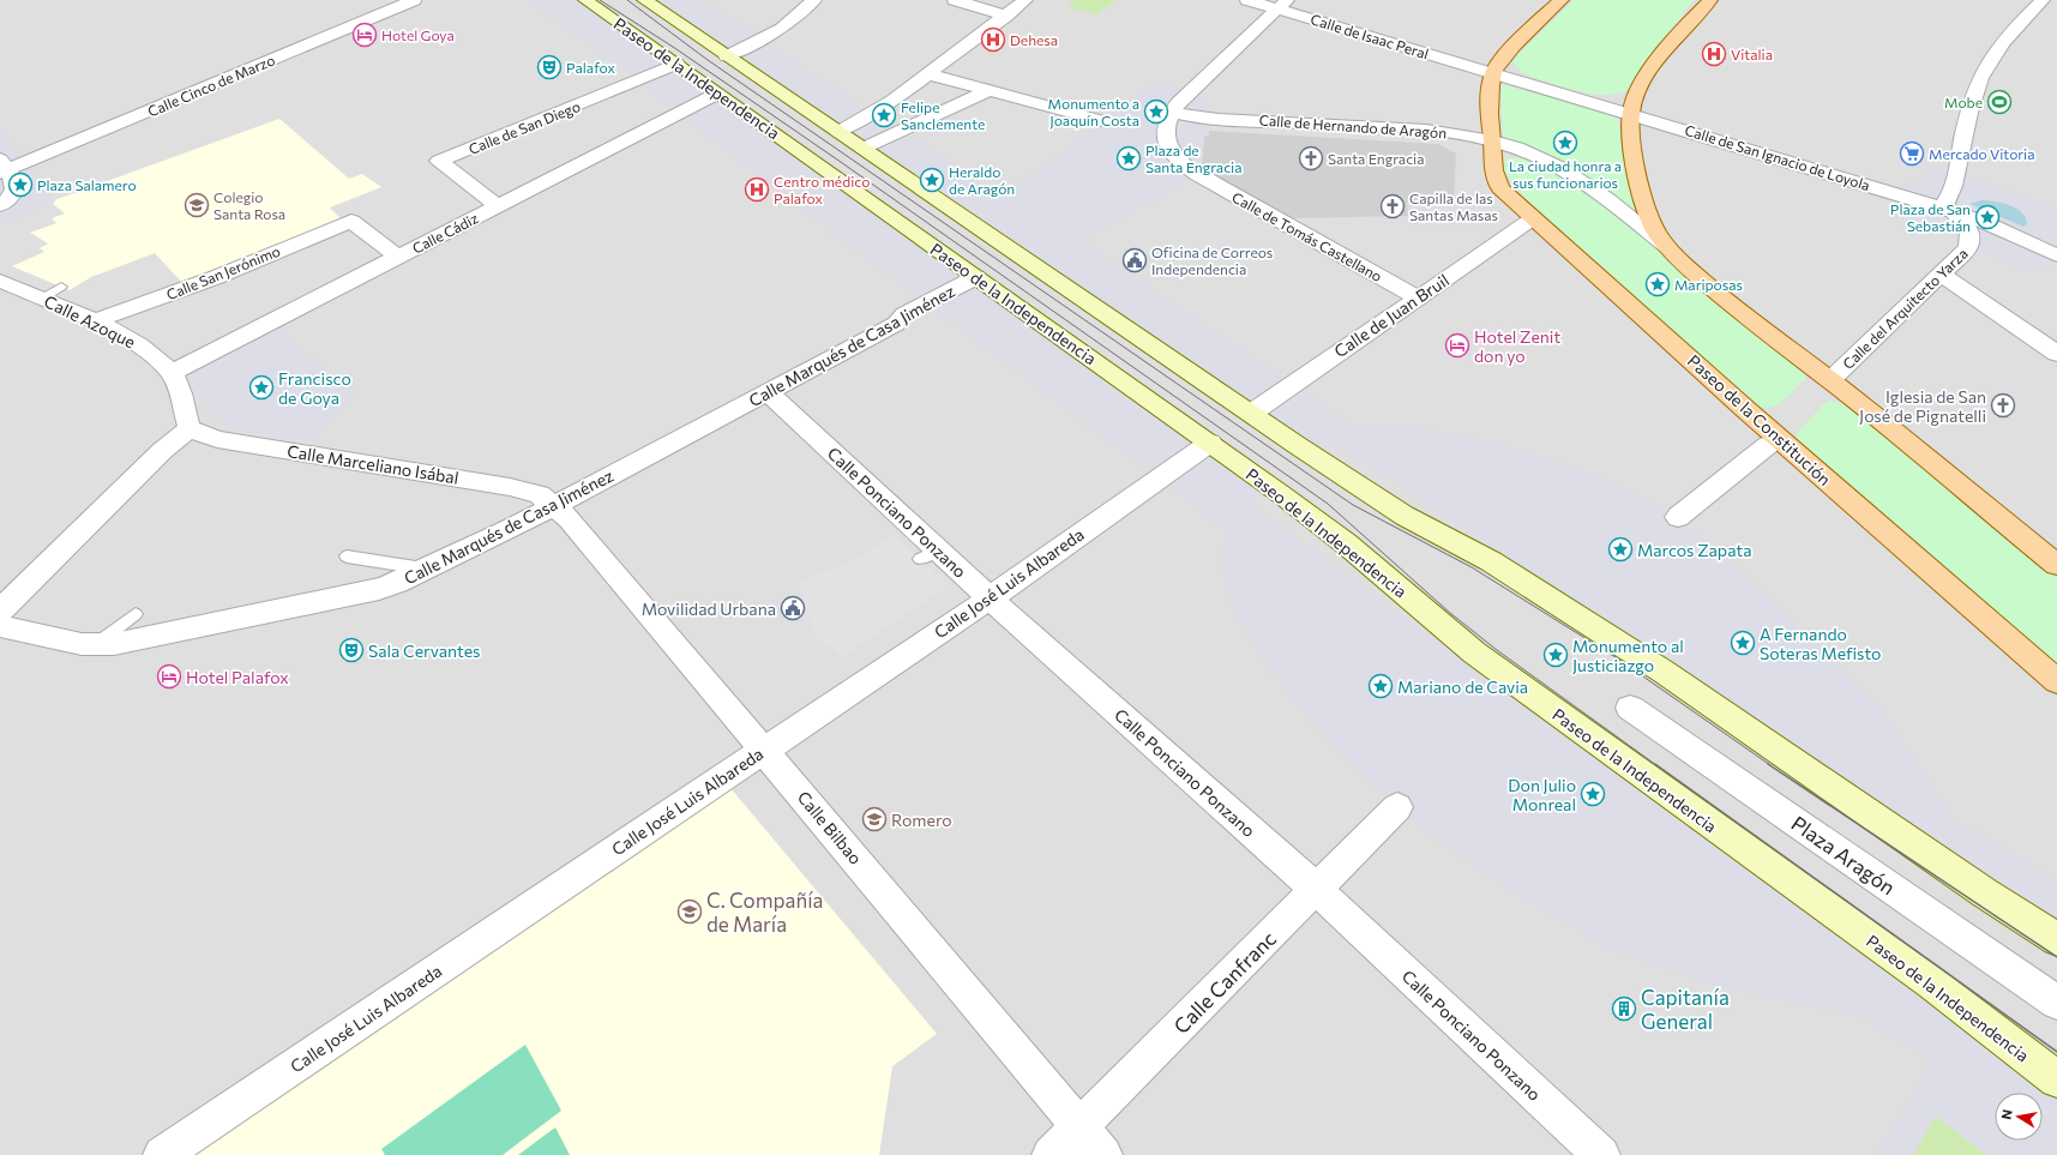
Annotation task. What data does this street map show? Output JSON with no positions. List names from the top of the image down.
{
  "streets": {
    "main road": ["Paseo de la Constitución"],
    "street": [
      "Calle de Isaac Peral",
      "Paseo de la Independencia",
      "Calle Cinco de Marzo",
      "Calle de Hernando de Aragón",
      "Calle de San Diego",
      "Calle de San Ignacio de Loyola",
      "Calle Cádiz",
      "Calle de Tomás Castellano",
      "Calle San Jerónimo",
      "Calle del Arquitecto Yarza",
      "Calle de Juan Bruil",
      "Calle Azoque",
      "Calle Marqués de Casa Jiménez",
      "Calle Marceliano Isábal",
      "Calle Ponciano Ponzano",
      "Calle José Luis Albareda",
      "Calle Bilbao",
      "Plaza Aragón",
      "Calle Canfranc"
    ]
  },
  "crossings": [
    ["Calle de Isaac Peral", "Calle de San Ignacio de Loyola"],
    ["Calle de Isaac Peral", "Paseo de la Constitución"],
    ["Paseo de la Independencia", "Calle de San Diego"],
    ["Paseo de la Independencia", "Calle Cádiz"],
    ["Paseo de la Independencia", "Calle de Juan Bruil"],
    ["Paseo de la Independencia", "Calle Marqués de Casa Jiménez"],
    ["Paseo de la Independencia", "Calle José Luis Albareda"],
    ["Calle de Hernando de Aragón", "Calle de Tomás Castellano"],
    ["Calle de Hernando de Aragón", "Paseo de la Constitución"],
    ["Calle de San Diego", "Calle Cádiz"],
    ["Calle de San Ignacio de Loyola", "Calle del Arquitecto Yarza"],
    ["Calle de San Ignacio de Loyola", "Paseo de la Constitución"],
    ["Calle Cádiz", "Calle San Jerónimo"],
    ["Calle Cádiz", "Calle Azoque"],
    ["Calle de Tomás Castellano", "Calle de Juan Bruil"],
    ["Calle San Jerónimo", "Calle Azoque"],
    ["Calle de Juan Bruil", "Paseo de la Constitución"],
    ["Calle Azoque", "Calle Marceliano Isábal"],
    ["Calle Marqués de Casa Jiménez", "Calle Marceliano Isábal"],
    ["Calle Marqués de Casa Jiménez", "Calle Ponciano Ponzano"],
    ["Calle Marqués de Casa Jiménez", "Calle Bilbao"],
    ["Calle Marceliano Isábal", "Calle Bilbao"],
    ["Calle Ponciano Ponzano", "Calle José Luis Albareda"],
    ["Calle Ponciano Ponzano", "Calle Canfranc"],
    ["Calle José Luis Albareda", "Calle Bilbao"],
    ["Calle Bilbao", "Calle Canfranc"]
  ],
  "places": {
    "hotel": ["Hotel Goya", "Hotel Zenit don yo", "Hotel Palafox"],
    "hospital": ["Dehesa", "Vitalia", "Centro médico Palafox"],
    "theatre": ["Palafox", "Sala Cervantes"],
    "sports": ["Mobe"],
    "place": [
      "Monumento a Joaquín Costa",
      "Felipe Sanclemente",
      "La ciudad honra a sus funcionarios",
      "Plaza de Santa Engracia",
      "Heraldo de Aragón",
      "Plaza Salamero",
      "Plaza de San Sebastián",
      "Mariposas",
      "Francisco de Goya",
      "Marcos Zapata",
      "A Fernando Soteras Mefisto",
      "Monumento al Justiciazgo",
      "Mariano de Cavia",
      "Don Julio Monreal"
    ],
    "supermarket": ["Mercado Vitoria"],
    "church": ["Santa Engracia", "Capilla de las Santas Masas", "Iglesia de San José de Pignatelli"],
    "school or university": ["Colegio Santa Rosa", "Romero", "C. Compañía de María"],
    "public building": ["Oficina de Correos Independencia", "Movilidad Urbana"],
    "building": ["Capitanía General"]
  },
  "north": "left"
}
